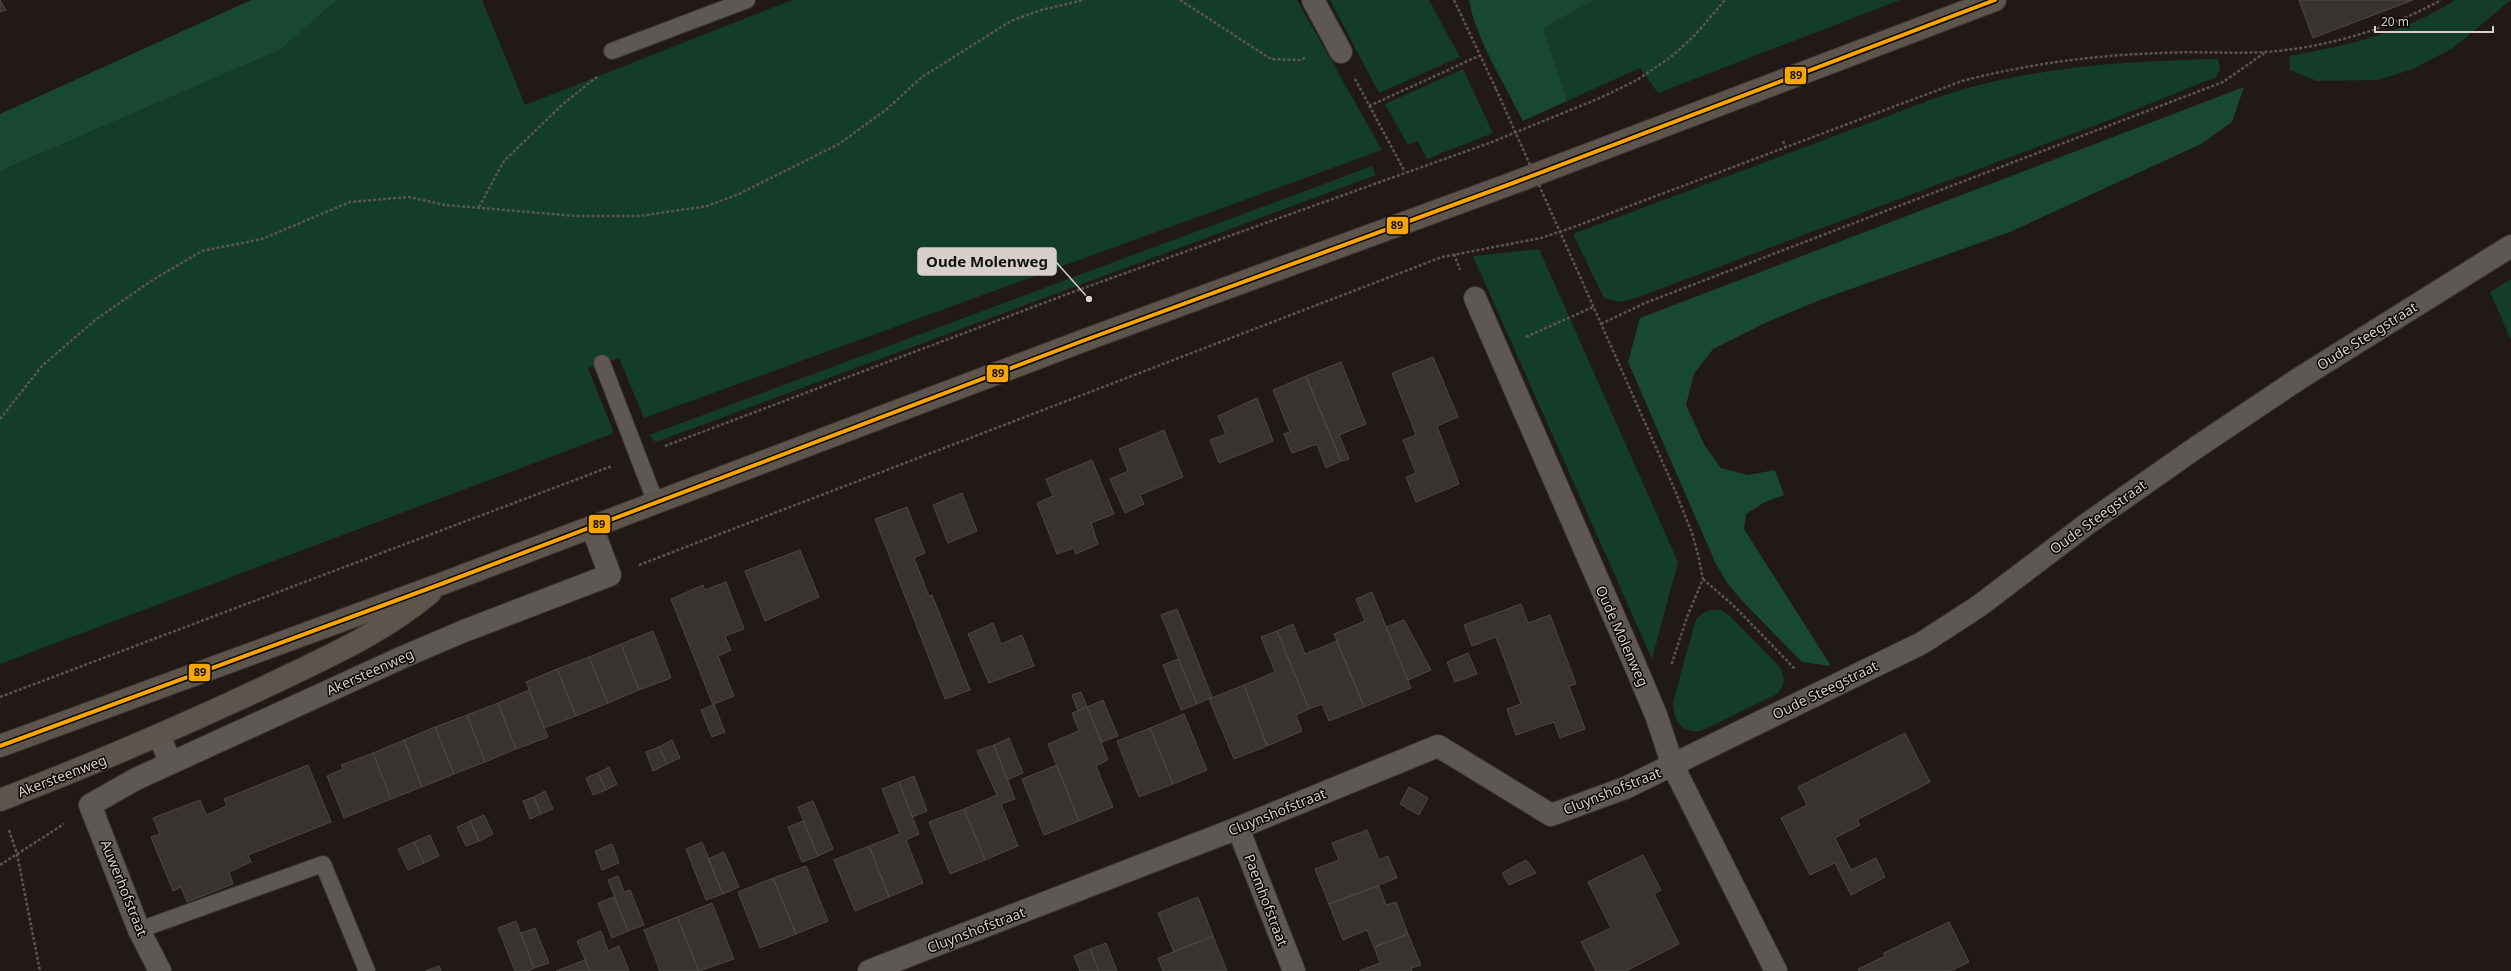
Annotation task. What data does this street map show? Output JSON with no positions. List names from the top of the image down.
{
  "streets": {
    "main road": ["Akersteenweg"],
    "street": [
      "Oude Steegstraat",
      "Oude Molenweg",
      "Cluynshofstraat",
      "Auwerhofstraat",
      "Paemhofstraat"
    ]
  },
  "crossings": [
    ["Oude Steegstraat", "Oude Molenweg"],
    ["Oude Steegstraat", "Cluynshofstraat"],
    ["Oude Molenweg", "Cluynshofstraat"],
    ["Akersteenweg", "Auwerhofstraat"],
    ["Cluynshofstraat", "Paemhofstraat"]
  ],
  "places": ["Oude Molenweg"],
  "lines": ["transit line 89"],
  "scale_bar": "20 m"
}
